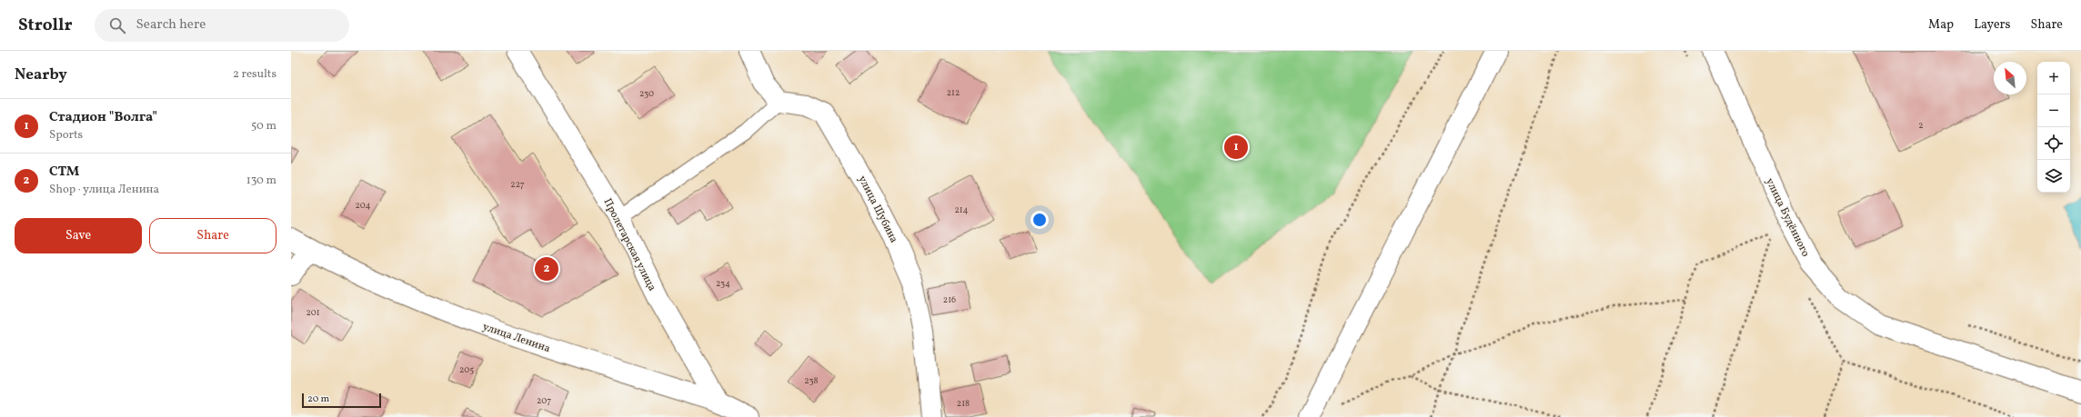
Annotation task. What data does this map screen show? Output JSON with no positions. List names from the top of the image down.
{
  "streets": {
    "street": [
      "улица Шубина",
      "улица Будённого",
      "Пролетарская улица",
      "улица Ленина"
    ]
  },
  "crossings": [
    ["Пролетарская улица", "улица Ленина"]
  ],
  "house_numbers": [
    "212",
    "230",
    "2",
    "227",
    "204",
    "214",
    "234",
    "216",
    "201",
    "205",
    "238",
    "207",
    "218"
  ],
  "scale_bar": "20 m",
  "north": "top left",
  "page": {
    "header": "Strollr",
    "search": "Search here",
    "nav": ["Map", "Layers", "Share"],
    "heading": ["Nearby", "2 results"],
    "map_buttons": ["+", "−"],
    "list": [
      {
        "mark": "1",
        "name": "Стадион \"Волга\"",
        "note": "Sports",
        "value": "50 m"
      },
      {
        "mark": "2",
        "name": "CTM",
        "note": "Shop · улица Ленина",
        "value": "130 m"
      }
    ],
    "pins": ["1", "2"],
    "buttons": ["Save", "Share"],
    "scale": "20 m"
  }
}
